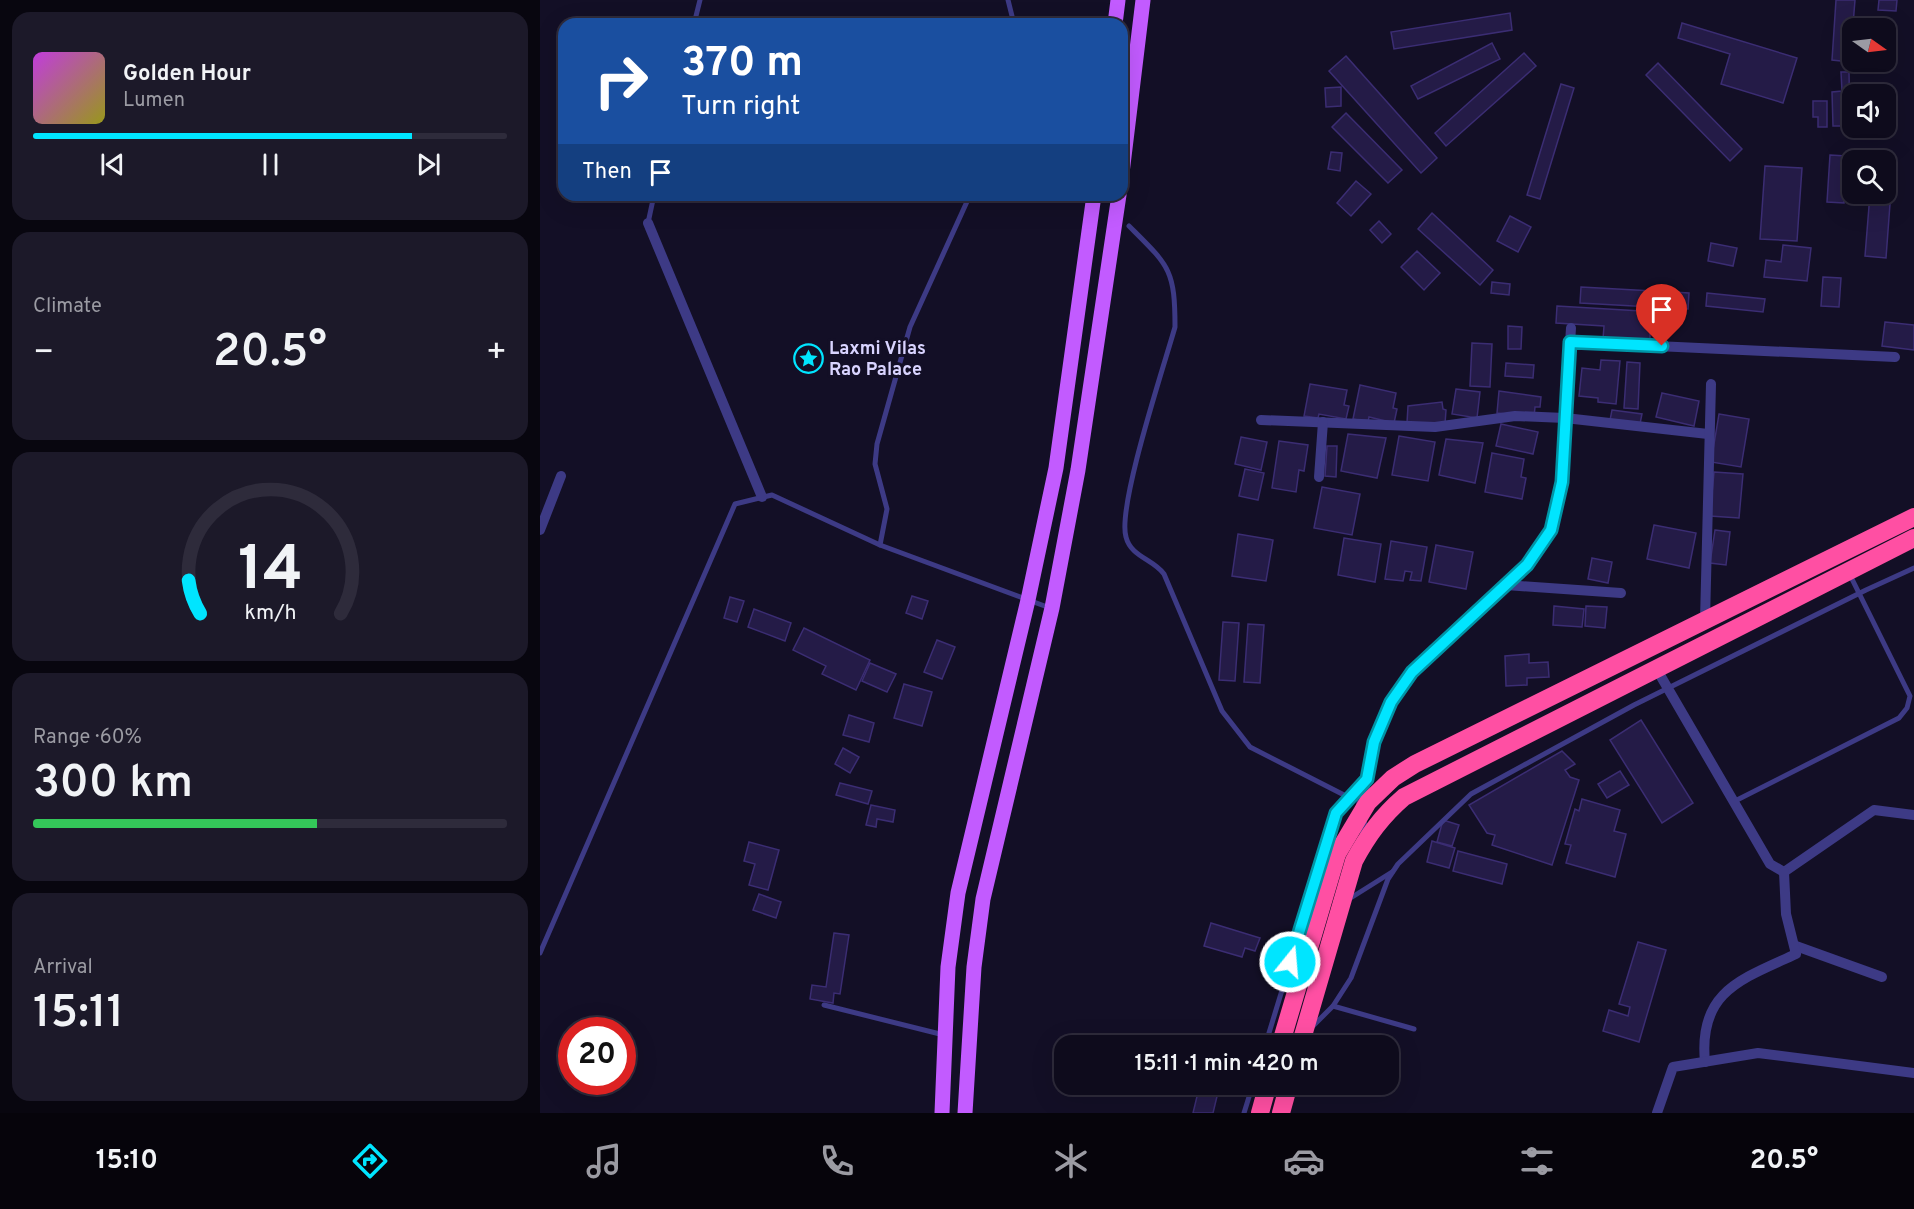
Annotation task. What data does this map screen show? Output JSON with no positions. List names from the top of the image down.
{
  "places": {
    "place": ["Laxmi Vilas Rao Palace"]
  },
  "north": "right",
  "page": {
    "turn": ["370 m", "Turn right"],
    "song": ["Golden Hour", "Lumen"],
    "then": "Then",
    "tile": [
      "Climate",
      ["Range · 60%", "300 km"],
      ["Arrival", "15:11"]
    ],
    "heat": ["−", "20.5°", "+"],
    "limit": "20",
    "trip": "15:11 · 1 min · 420 m",
    "tabs": ["15:10", "20.5°"],
    "gauge": ["14", "km/h"]
  }
}
